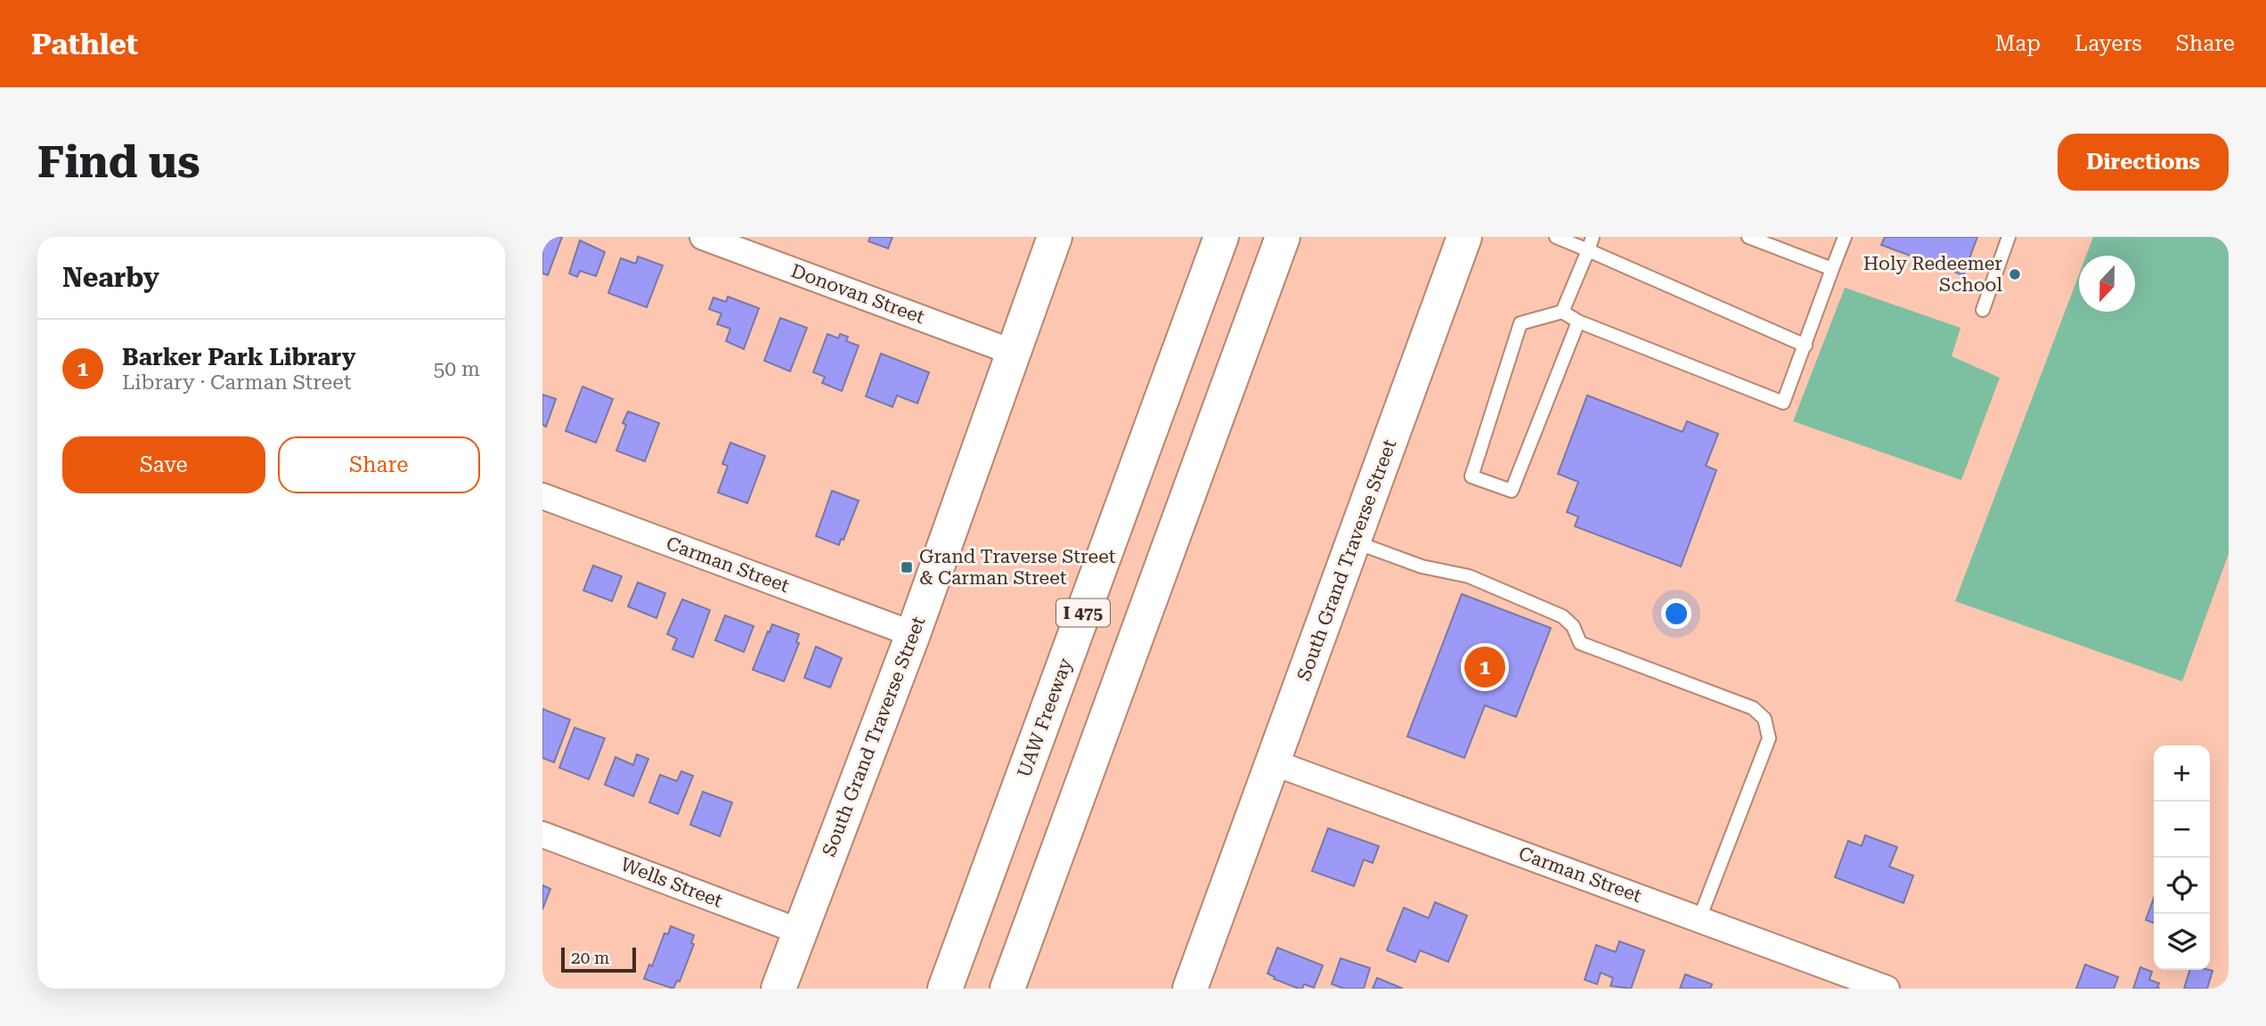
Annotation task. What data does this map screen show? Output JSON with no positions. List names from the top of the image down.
{
  "streets": {
    "main road": ["South Grand Traverse Street", "I 475", "UAW Freeway"],
    "street": ["Donovan Street", "Carman Street", "Wells Street"]
  },
  "crossings": [
    ["Donovan Street", "South Grand Traverse Street"],
    ["South Grand Traverse Street", "Carman Street"],
    ["South Grand Traverse Street", "Wells Street"]
  ],
  "places": {
    "other": ["Holy Redeemer School"],
    "transit": ["Grand Traverse Street & Carman Street"]
  },
  "scale_bar": "20 m",
  "north": "bottom",
  "page": {
    "header": "Pathlet",
    "nav": ["Map", "Layers", "Share"],
    "buttons": [
      "Directions",
      ["Save", "Share"]
    ],
    "title": "Find us",
    "heading": "Nearby",
    "list": [
      {
        "mark": "1",
        "name": "Barker Park Library",
        "note": "Library · Carman Street",
        "value": "50 m"
      }
    ],
    "pins": "1",
    "map_buttons": ["+", "−"],
    "scale": "20 m"
  }
}
